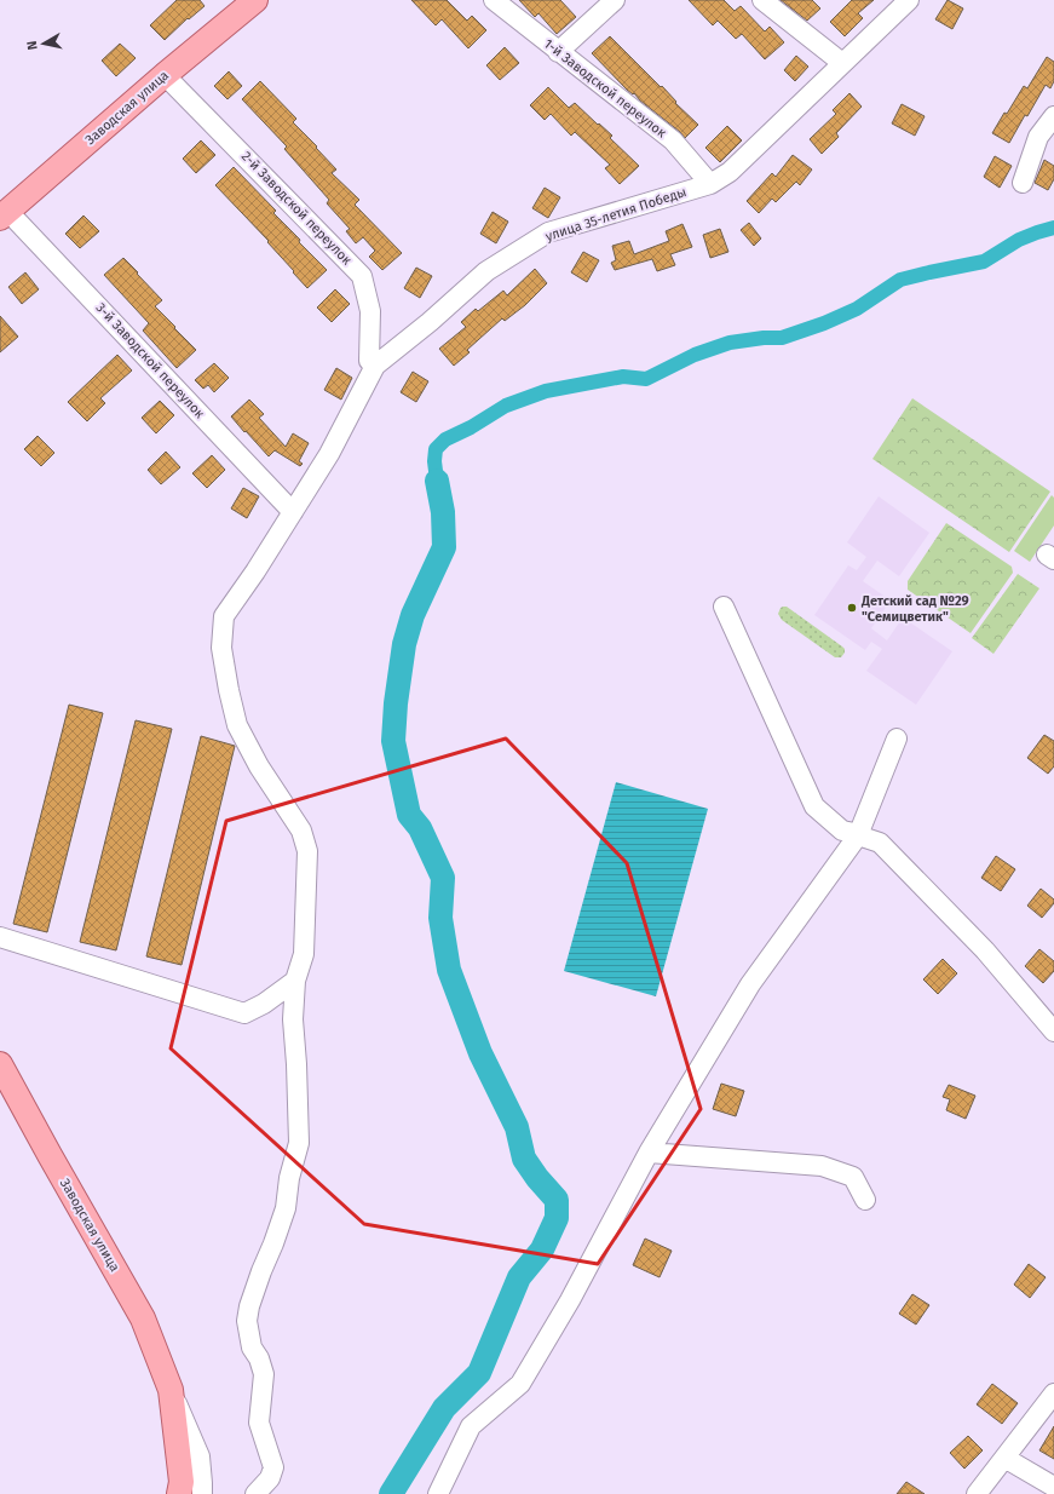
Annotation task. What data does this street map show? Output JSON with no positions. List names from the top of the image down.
{
  "streets": {
    "main road": ["Заводская улица"],
    "street": [
      "1-й Заводской переулок",
      "2-й Заводской переулок",
      "улица 35-летия Победы",
      "3-й Заводской переулок"
    ]
  },
  "crossings": [
    ["1-й Заводской переулок", "улица 35-летия Победы"],
    ["Заводская улица", "2-й Заводской переулок"],
    ["Заводская улица", "3-й Заводской переулок"],
    ["2-й Заводской переулок", "улица 35-летия Победы"],
    ["улица 35-летия Победы", "3-й Заводской переулок"]
  ],
  "places": ["Детский сад №29 \"Семицветик\""],
  "north": "left"
}
